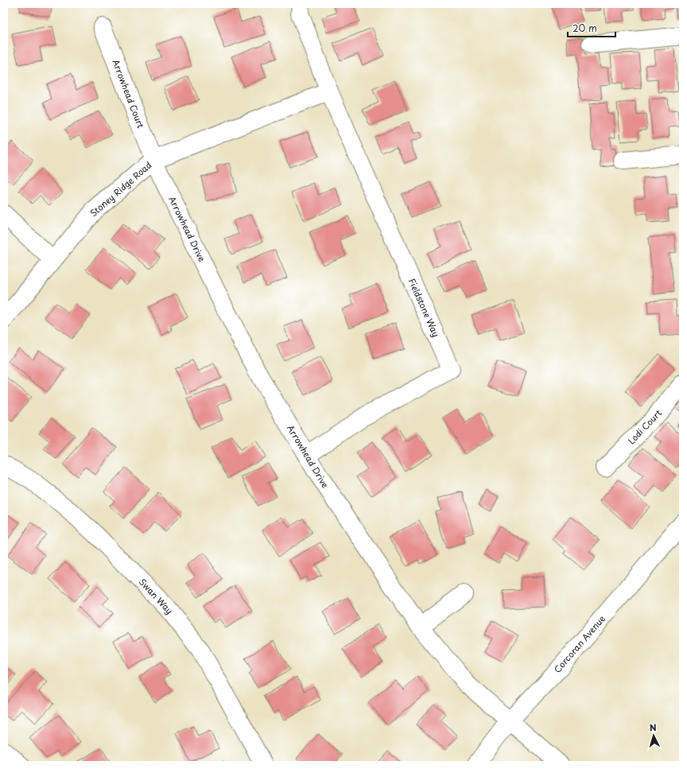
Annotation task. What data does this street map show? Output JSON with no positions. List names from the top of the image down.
{
  "streets": {
    "street": [
      "Arrowhead Court",
      "Stoney Ridge Road",
      "Arrowhead Drive",
      "Fieldstone Way",
      "Lodi Court",
      "Swan Way",
      "Corcoran Avenue"
    ]
  },
  "crossings": [
    ["Arrowhead Court", "Stoney Ridge Road"],
    ["Arrowhead Court", "Arrowhead Drive"],
    ["Stoney Ridge Road", "Arrowhead Drive"],
    ["Stoney Ridge Road", "Fieldstone Way"],
    ["Arrowhead Drive", "Fieldstone Way"],
    ["Arrowhead Drive", "Corcoran Avenue"]
  ],
  "scale_bar": "20 m",
  "north": "top"
}
